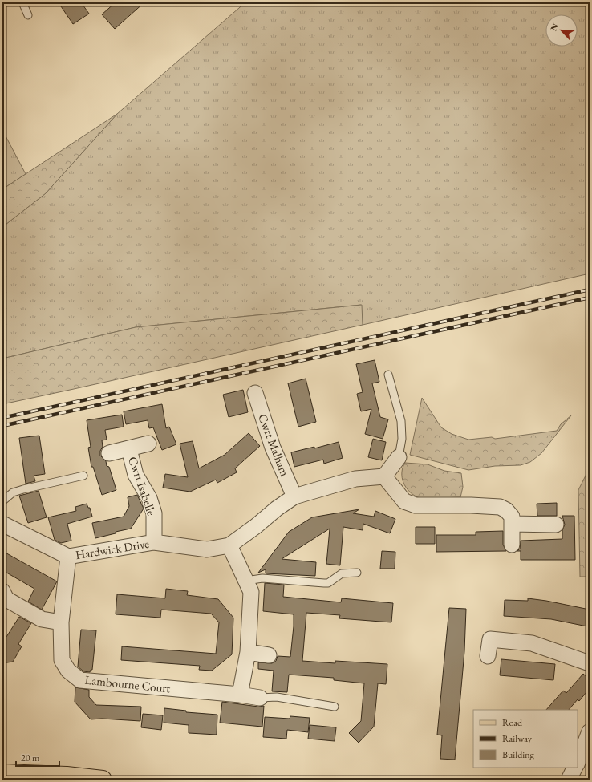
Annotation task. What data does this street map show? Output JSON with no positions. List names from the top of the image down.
{
  "streets": {
    "street": [
      "Cwrt Malham",
      "Cwrt Isabelle",
      "Hardwick Drive",
      "Lambourne Court"
    ]
  },
  "crossings": [
    ["Cwrt Malham", "Hardwick Drive"],
    ["Cwrt Isabelle", "Hardwick Drive"],
    ["Hardwick Drive", "Lambourne Court"]
  ],
  "legend": ["Road", "Railway", "Building"],
  "scale_bar": "20 m",
  "north": "top left"
}
